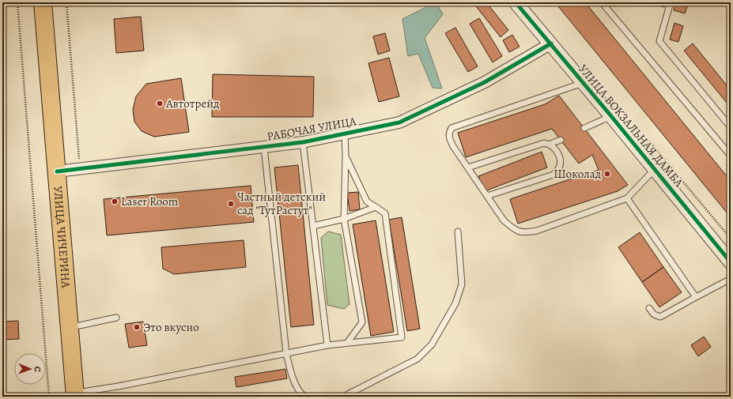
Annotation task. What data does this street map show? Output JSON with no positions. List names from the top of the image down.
{
  "streets": {
    "main road": ["УЛИЦА ЧИЧЕРИНА"],
    "street": ["УЛИЦА ВОКЗАЛЬНАЯ ДАМБА", "РАБОЧАЯ УЛИЦА"]
  },
  "crossings": [
    ["УЛИЦА ВОКЗАЛЬНАЯ ДАМБА", "РАБОЧАЯ УЛИЦА"],
    ["РАБОЧАЯ УЛИЦА", "УЛИЦА ЧИЧЕРИНА"]
  ],
  "places": [
    "Автотрейд",
    "Шоколад",
    "Laser Room",
    "Частный детский сад \"ТутРастут\"",
    "Это вкусно"
  ],
  "north": "right"
}
